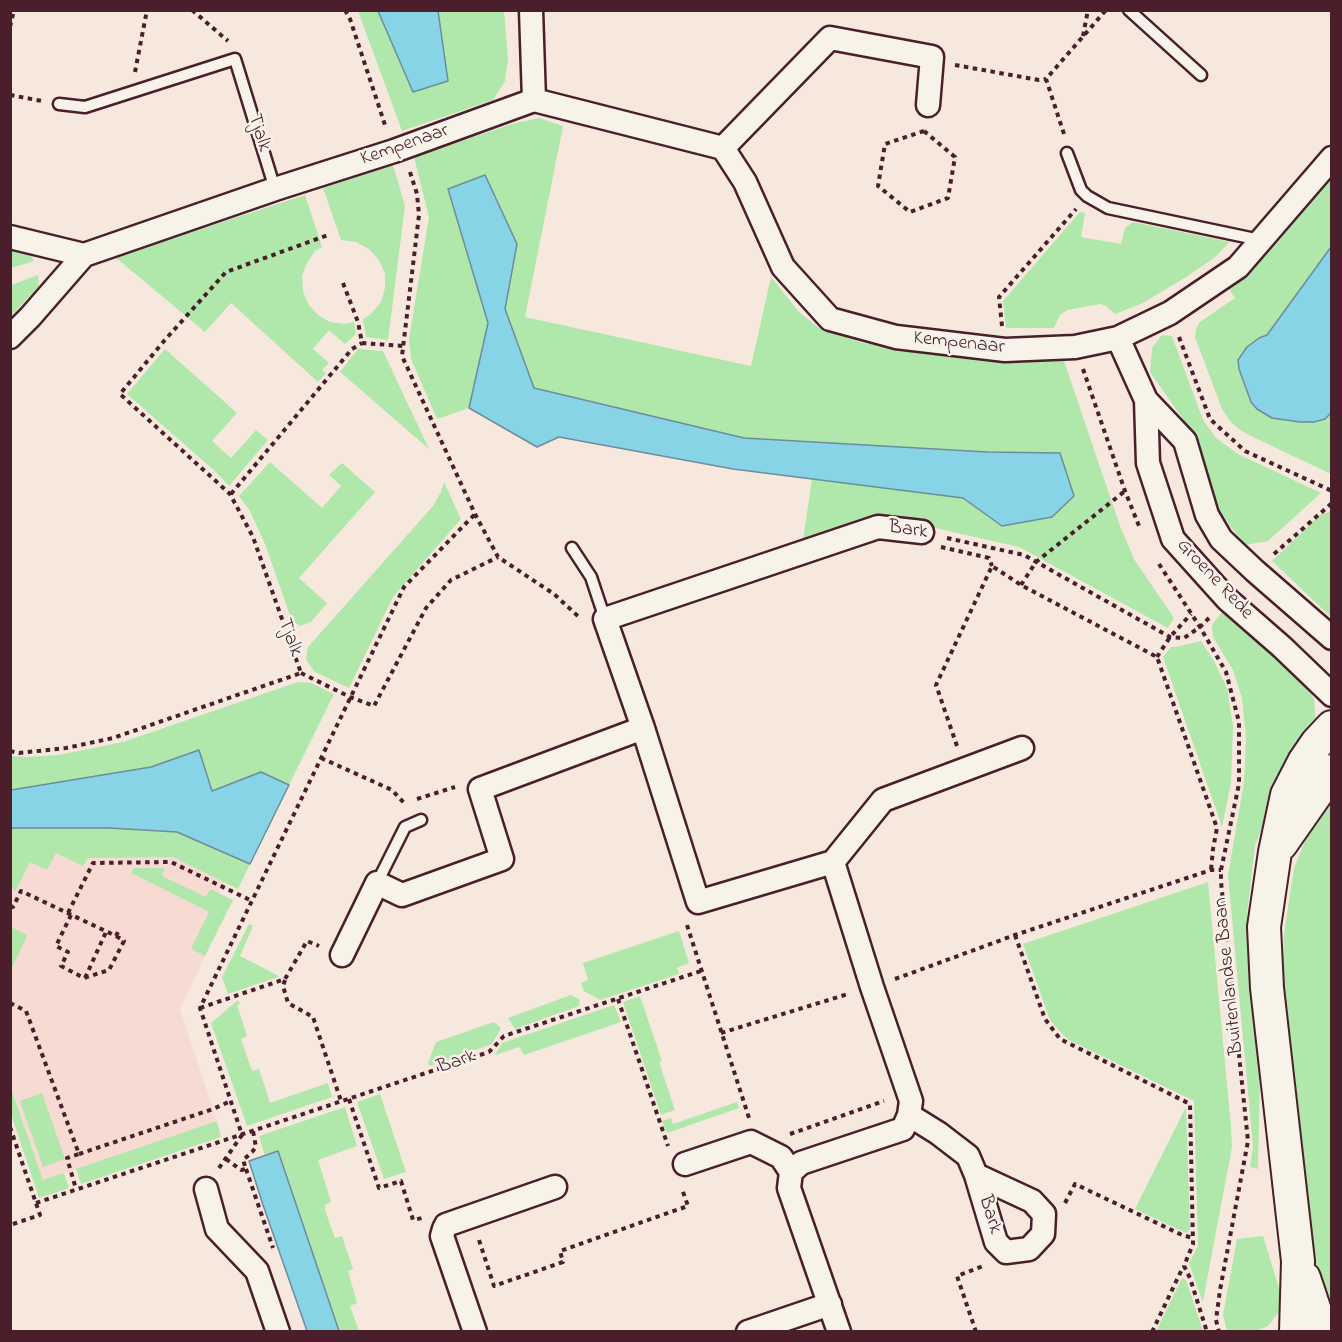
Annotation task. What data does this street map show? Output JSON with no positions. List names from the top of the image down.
{
  "streets": {
    "street": [
      "Kempenaar",
      "Bark",
      "Groene Rede",
      "Buitenlandse Baan"
    ],
    "lane": ["Tjalk"]
  },
  "crossings": [
    ["Tjalk", "Kempenaar"],
    ["Kempenaar", "Groene Rede"],
    ["Bark", "Buitenlandse Baan"]
  ]
}
